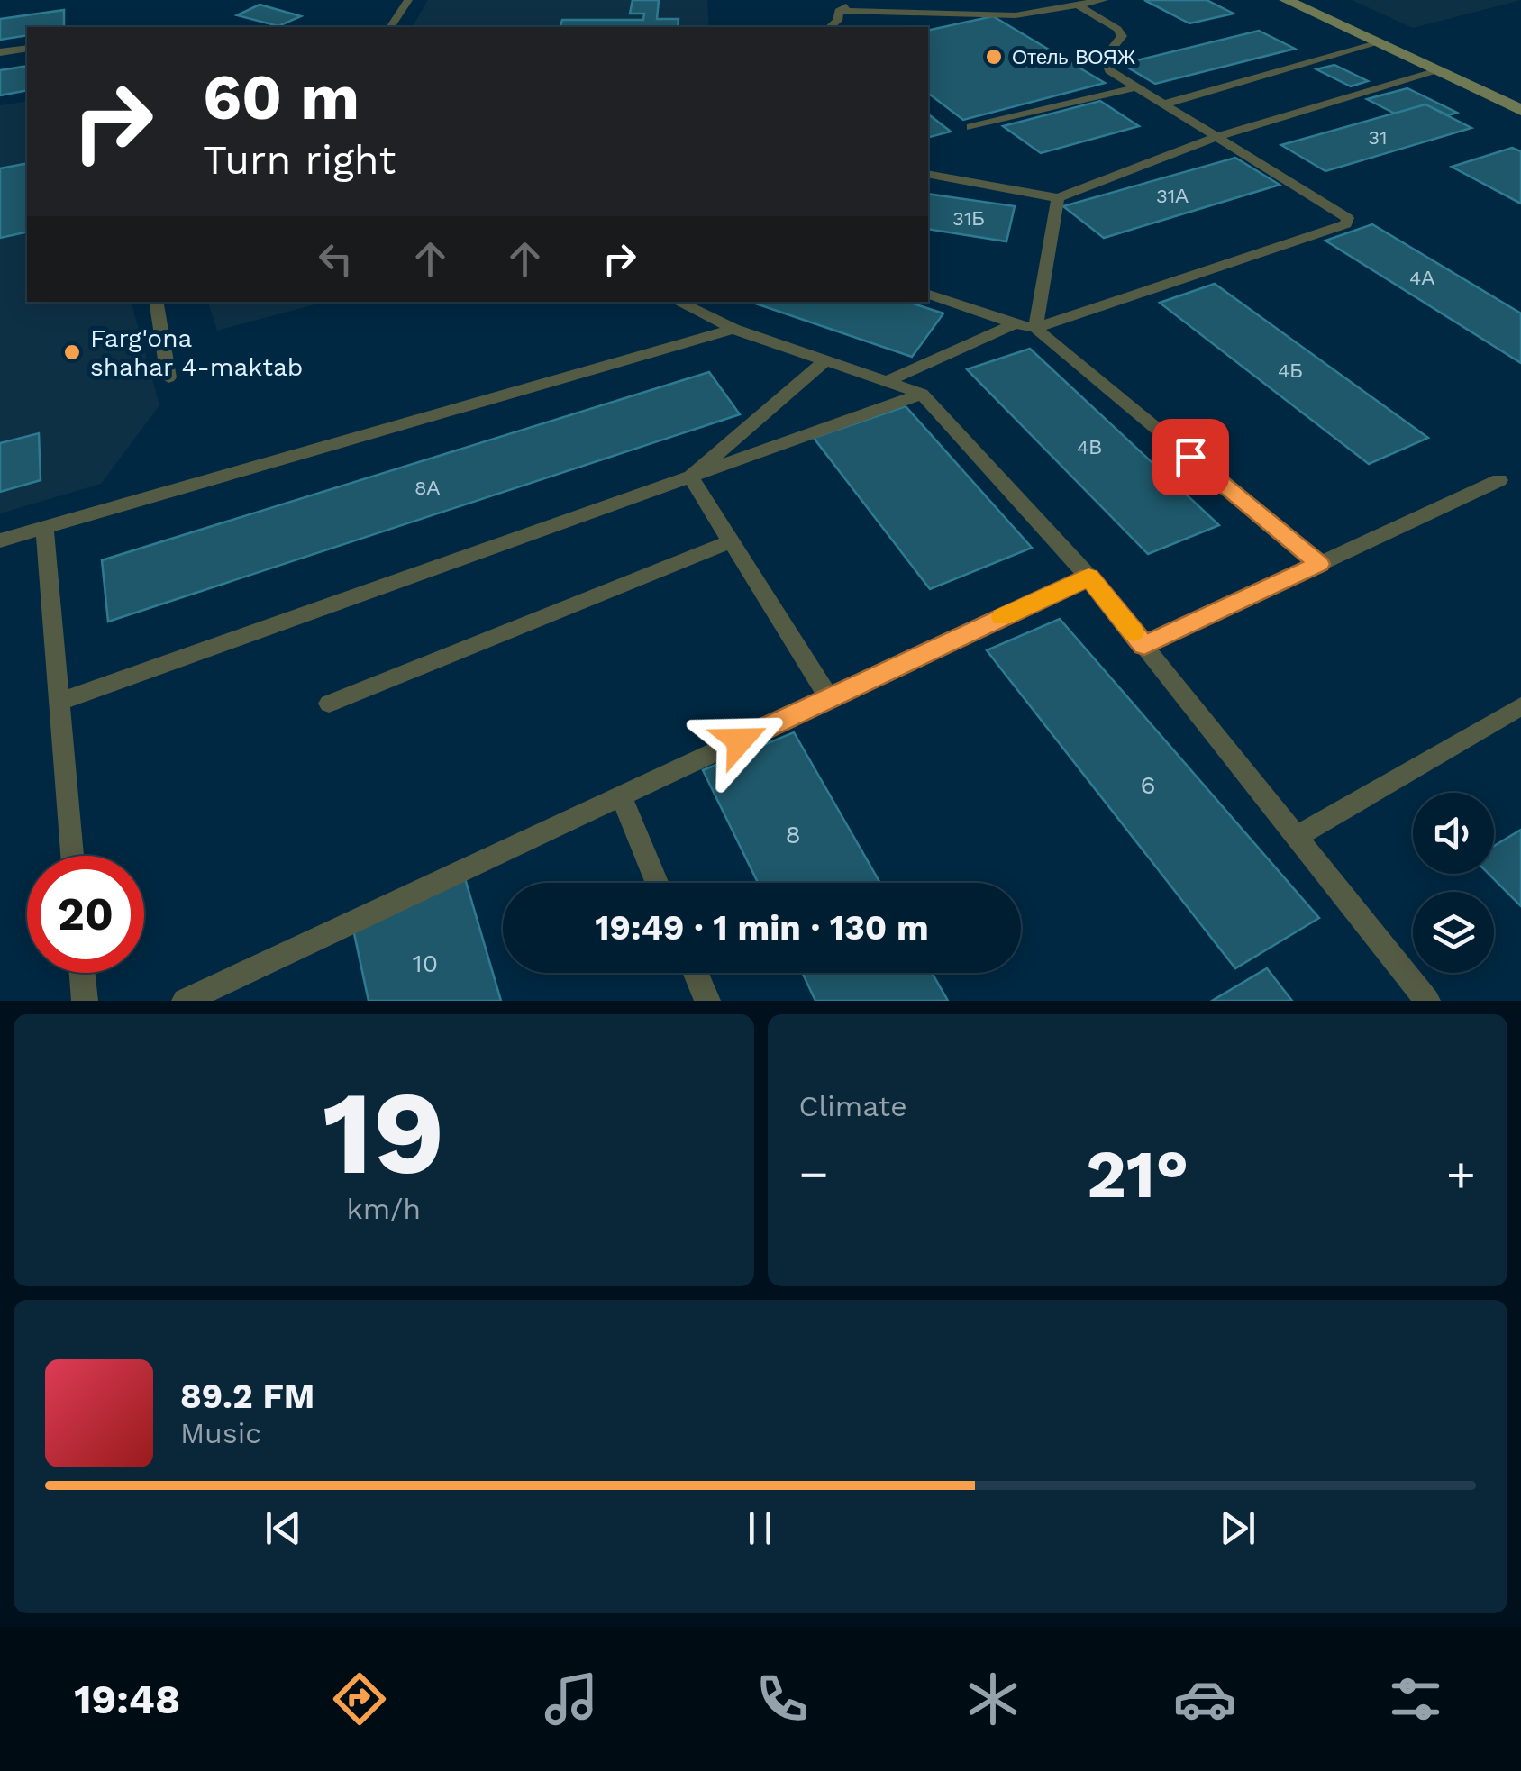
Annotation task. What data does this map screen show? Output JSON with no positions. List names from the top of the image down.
{
  "places": ["Отель ВОЯЖ", "Farg'ona shahar 4-maktab"],
  "house_numbers": [
    "31",
    "31А",
    "31Б",
    "4А",
    "4Б",
    "4В",
    "8А",
    "6",
    "8",
    "10"
  ],
  "page": {
    "turn": ["60 m", "Turn right"],
    "limit": "20",
    "trip": "19:49 · 1 min · 130 m",
    "tile": [
      ["19", "km/h"],
      "Climate"
    ],
    "heat": ["−", "21°", "+"],
    "song": ["89.2 FM", "Music"],
    "tabs": "19:48"
  }
}
